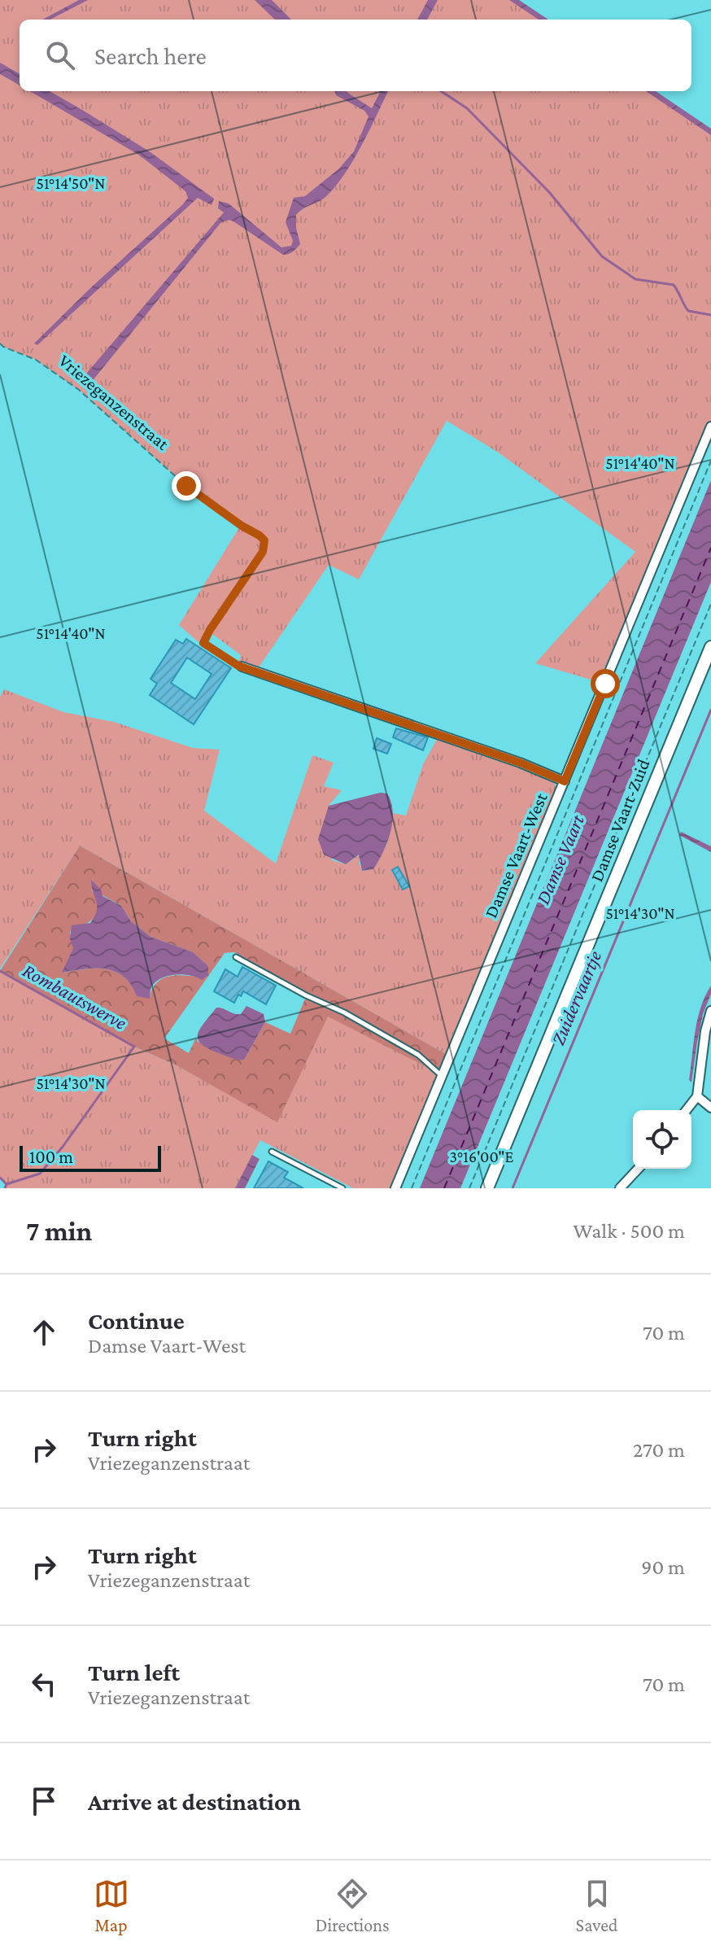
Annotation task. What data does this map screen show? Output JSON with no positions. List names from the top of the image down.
{
  "streets": {
    "street": ["Damse Vaart-Zuid", "Damse Vaart-West"],
    "path": ["Vriezeganzenstraat"]
  },
  "water": ["Damse Vaart", "Rombautswerve", "Zuidervaartje"],
  "scale_bar": "100 m",
  "page": {
    "search": "Search here",
    "scale": "100 m",
    "heading": ["7 min", "Walk · 500 m"],
    "list": [
      ["Continue", "Damse Vaart-West", "70 m"],
      ["Turn right", "Vriezeganzenstraat", "270 m"],
      ["Turn right", "Vriezeganzenstraat", "90 m"],
      ["Turn left", "Vriezeganzenstraat", "70 m"],
      "Arrive at destination"
    ],
    "nav": ["Map", "Directions", "Saved"]
  },
  "coordinates": [
    "51°14'50\"N",
    "51°14'40\"N",
    "51°14'30\"N",
    "3°16'00\"E"
  ]
}
